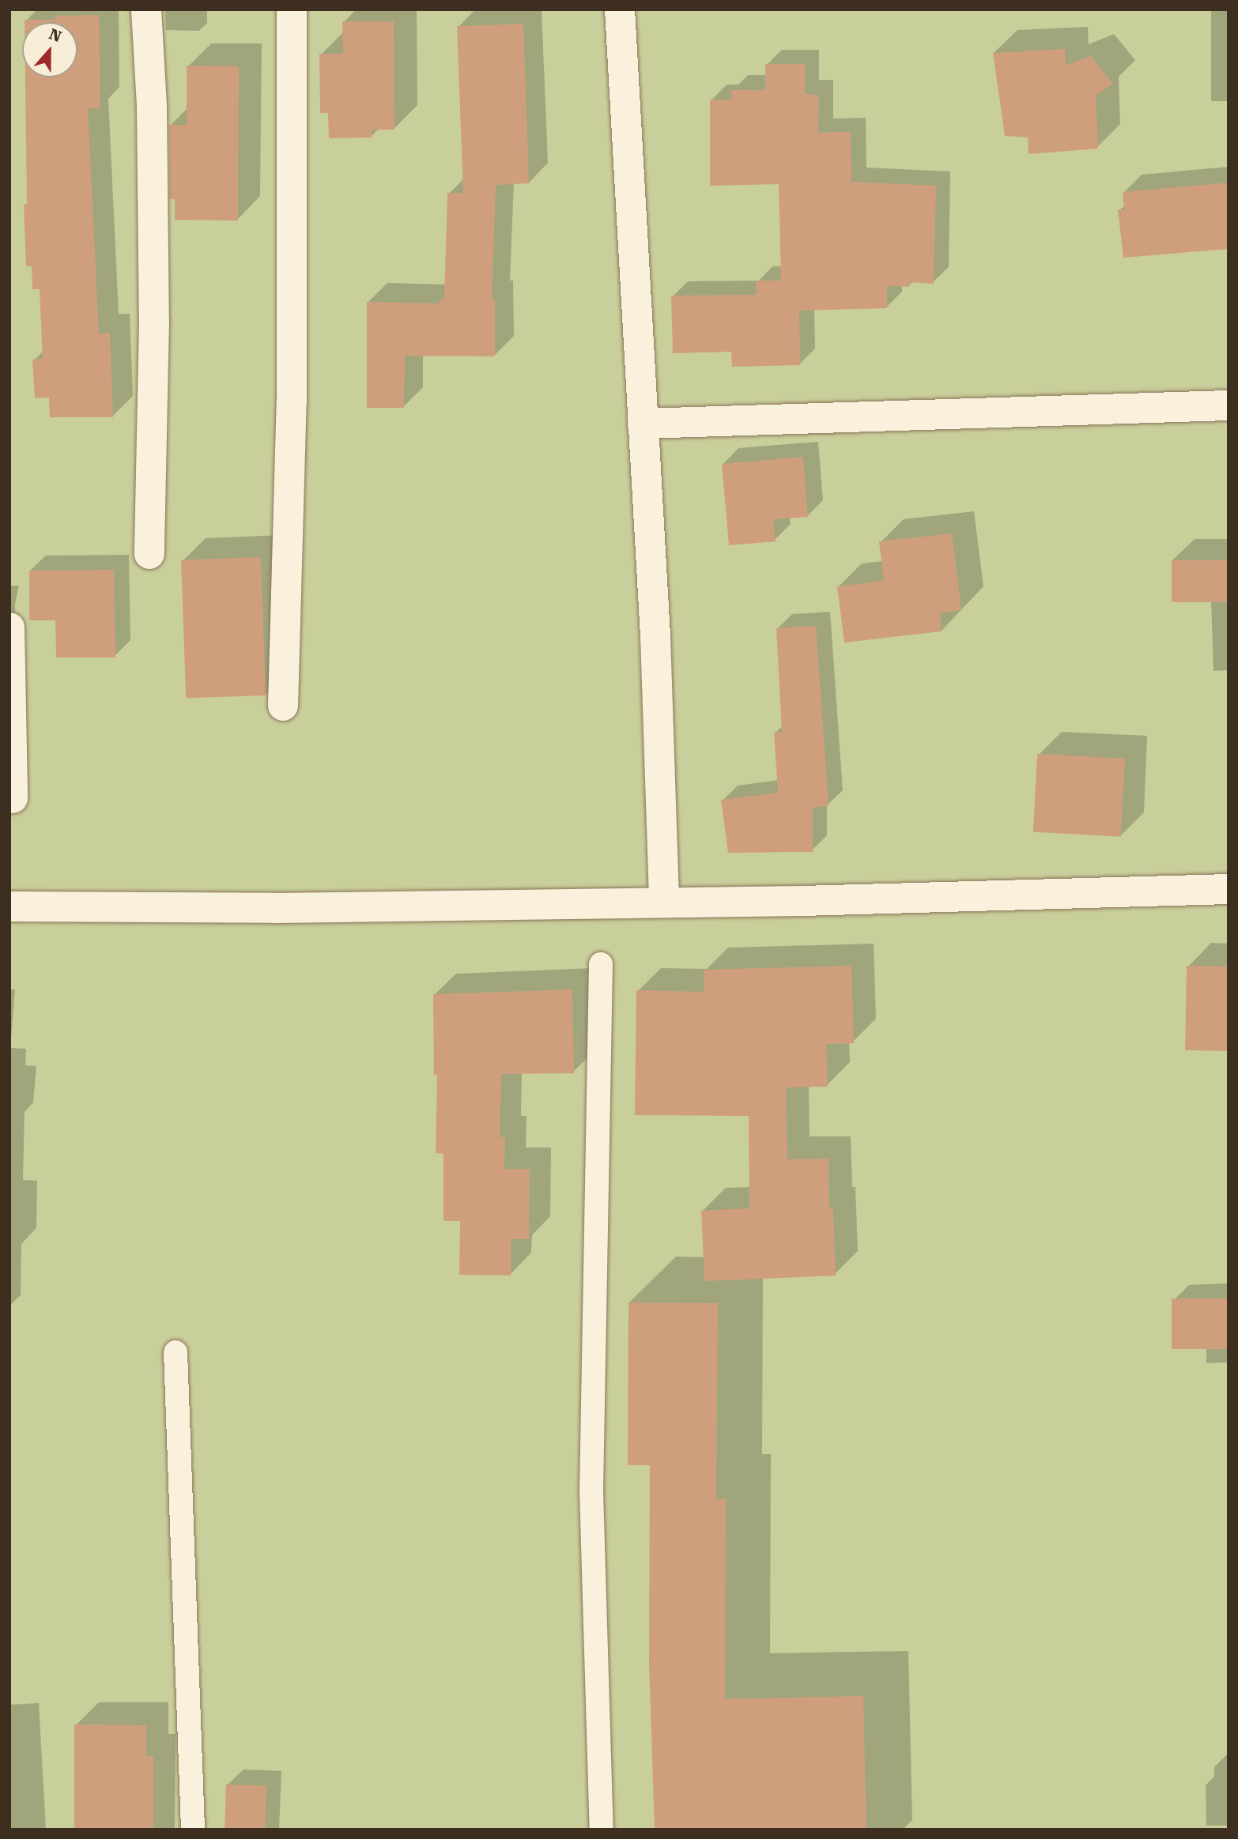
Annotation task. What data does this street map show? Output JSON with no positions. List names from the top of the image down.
{
  "north": "top"
}
